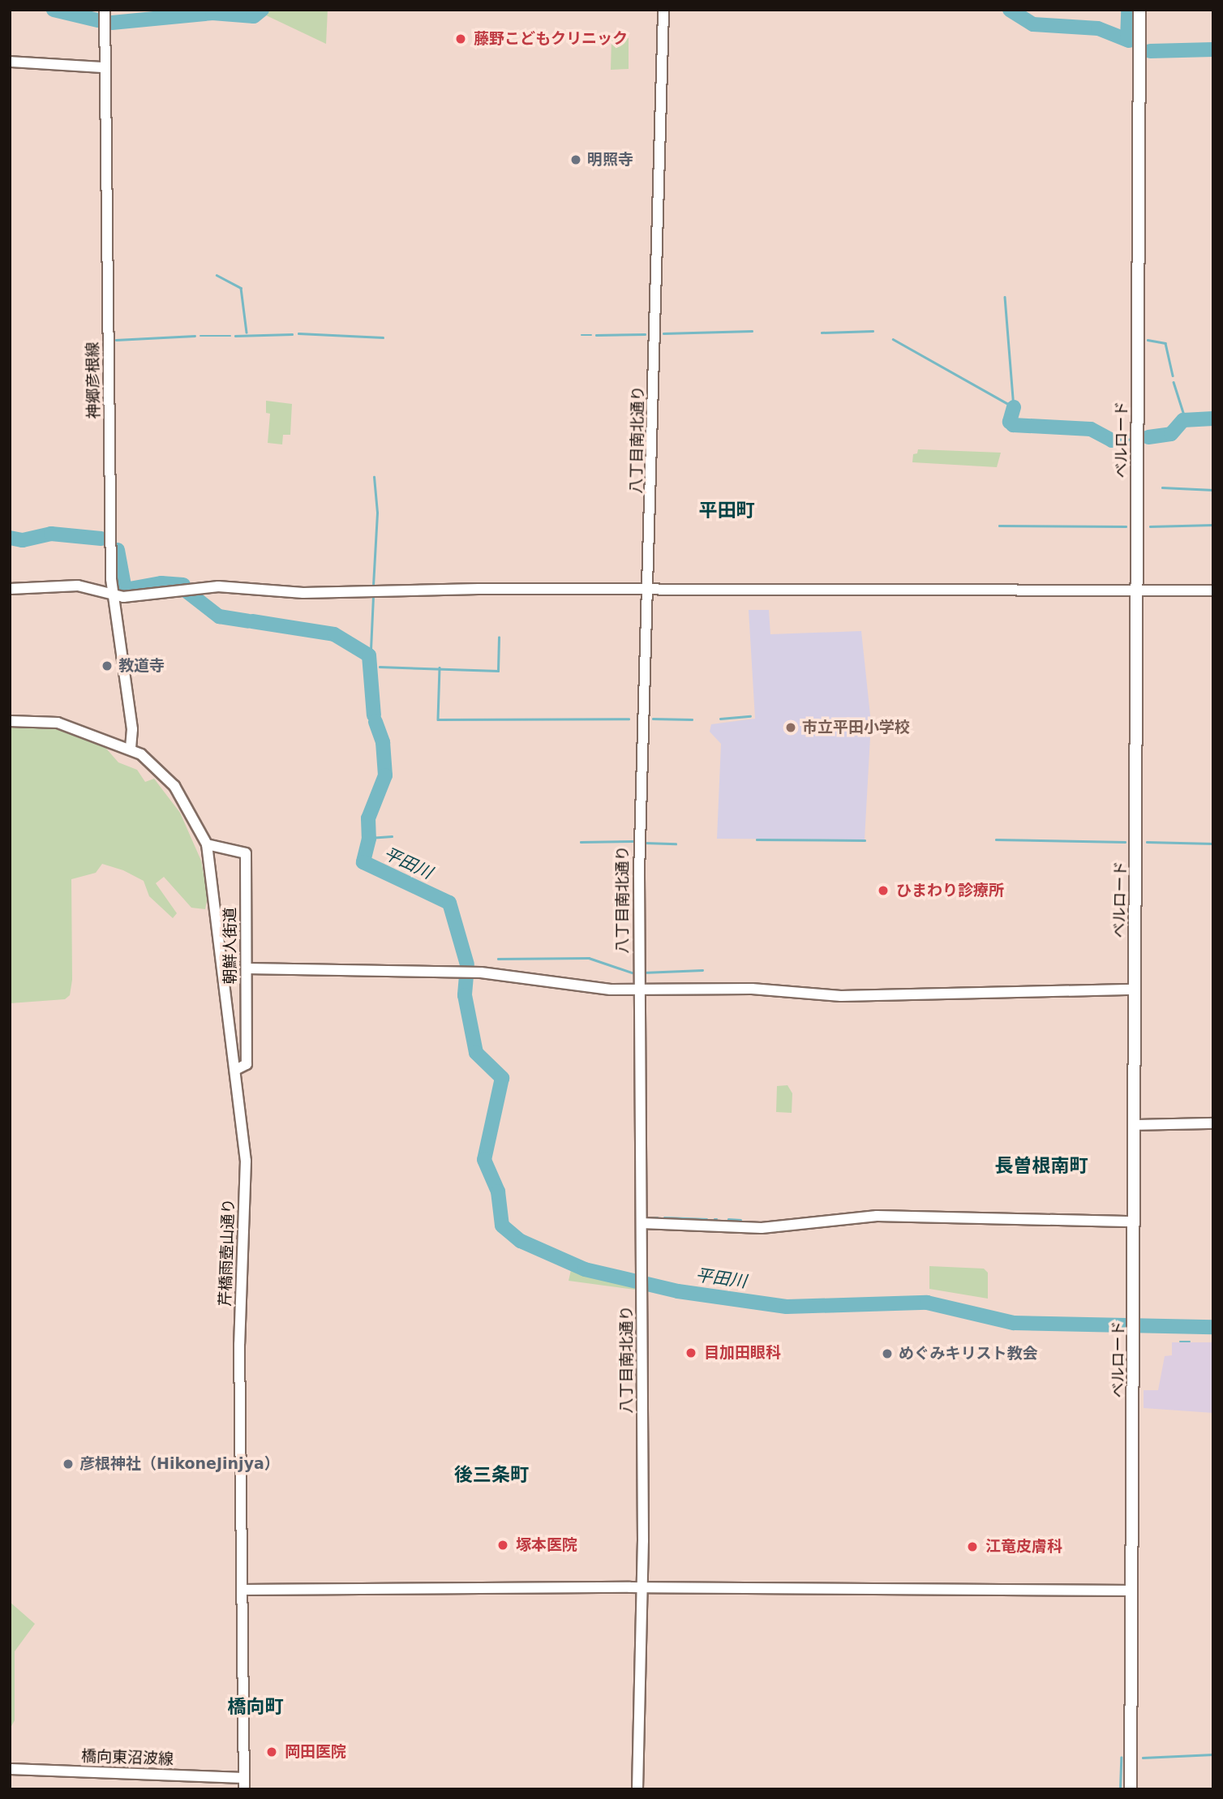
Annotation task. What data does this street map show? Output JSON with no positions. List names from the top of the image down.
{
  "streets": {
    "main road": ["ベルロード"],
    "street": [
      "神郷彦根線",
      "八丁目南北通り",
      "朝鮮人街道",
      "芹橋雨壺山通り",
      "橋向東沼波線"
    ]
  },
  "crossings": [
    ["神郷彦根線", "芹橋雨壺山通り"],
    ["朝鮮人街道", "芹橋雨壺山通り"],
    ["芹橋雨壺山通り", "橋向東沼波線"]
  ],
  "districts": [
    "平田町",
    "長曽根南町",
    "後三条町",
    "橋向町"
  ],
  "water": ["平田川"],
  "places": [
    "藤野こどもクリニック",
    "明照寺",
    "教道寺",
    "市立平田小学校",
    "ひまわり診療所",
    "目加田眼科",
    "めぐみキリスト教会",
    "彦根神社（HikoneJinjya）",
    "塚本医院",
    "江竜皮膚科",
    "岡田医院"
  ]
}
